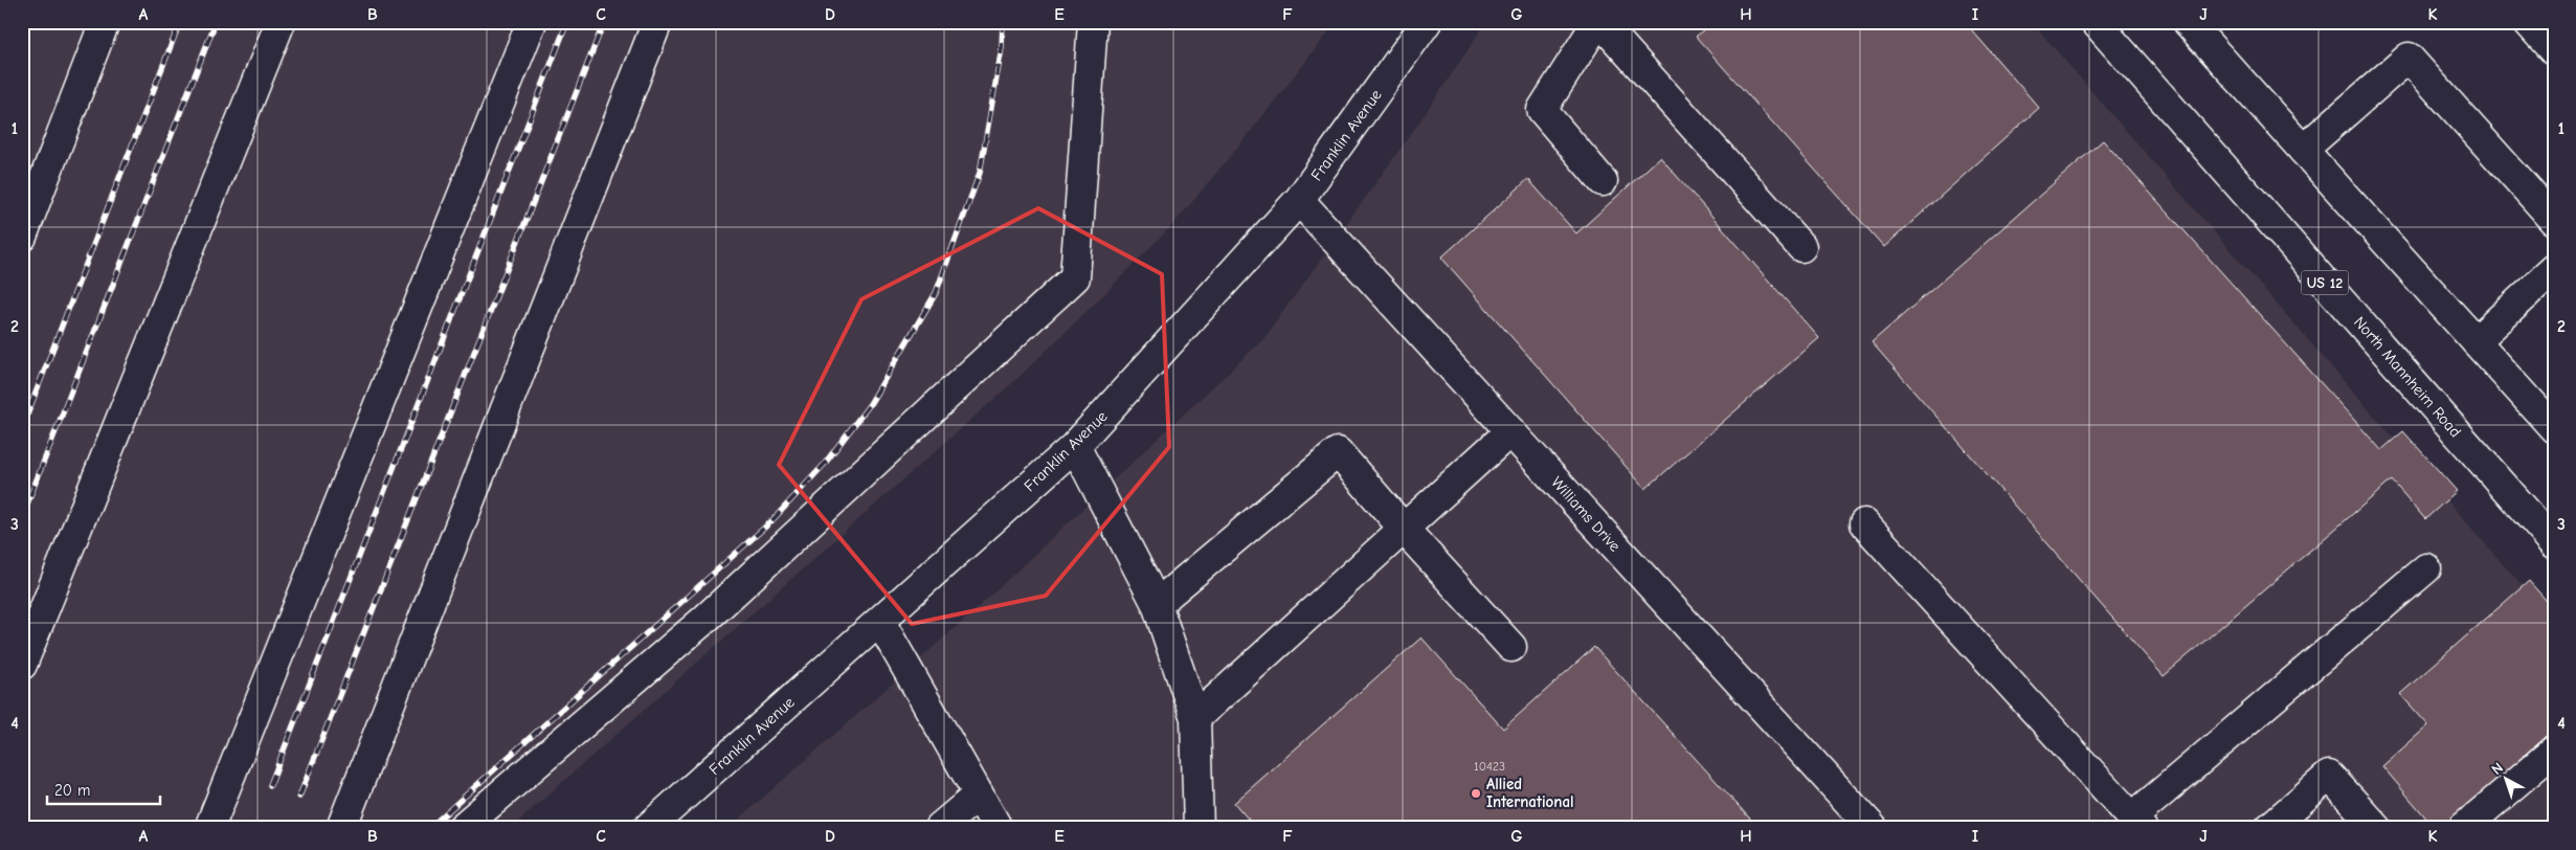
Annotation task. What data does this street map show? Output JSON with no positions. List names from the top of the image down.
{
  "streets": {
    "main road": [
      "Franklin Avenue",
      "US 12",
      "North Mannheim Road",
      "Williams Drive"
    ]
  },
  "crossings": [
    ["Franklin Avenue", "Williams Drive"]
  ],
  "places": ["Allied International"],
  "house_numbers": ["10423"],
  "scale_bar": "20 m",
  "north": "top left",
  "grid": {
    "columns": [
      "A",
      "B",
      "C",
      "D",
      "E",
      "F",
      "G",
      "H",
      "I",
      "J",
      "K"
    ],
    "rows": [
      "1",
      "2",
      "3",
      "4"
    ]
  }
}
